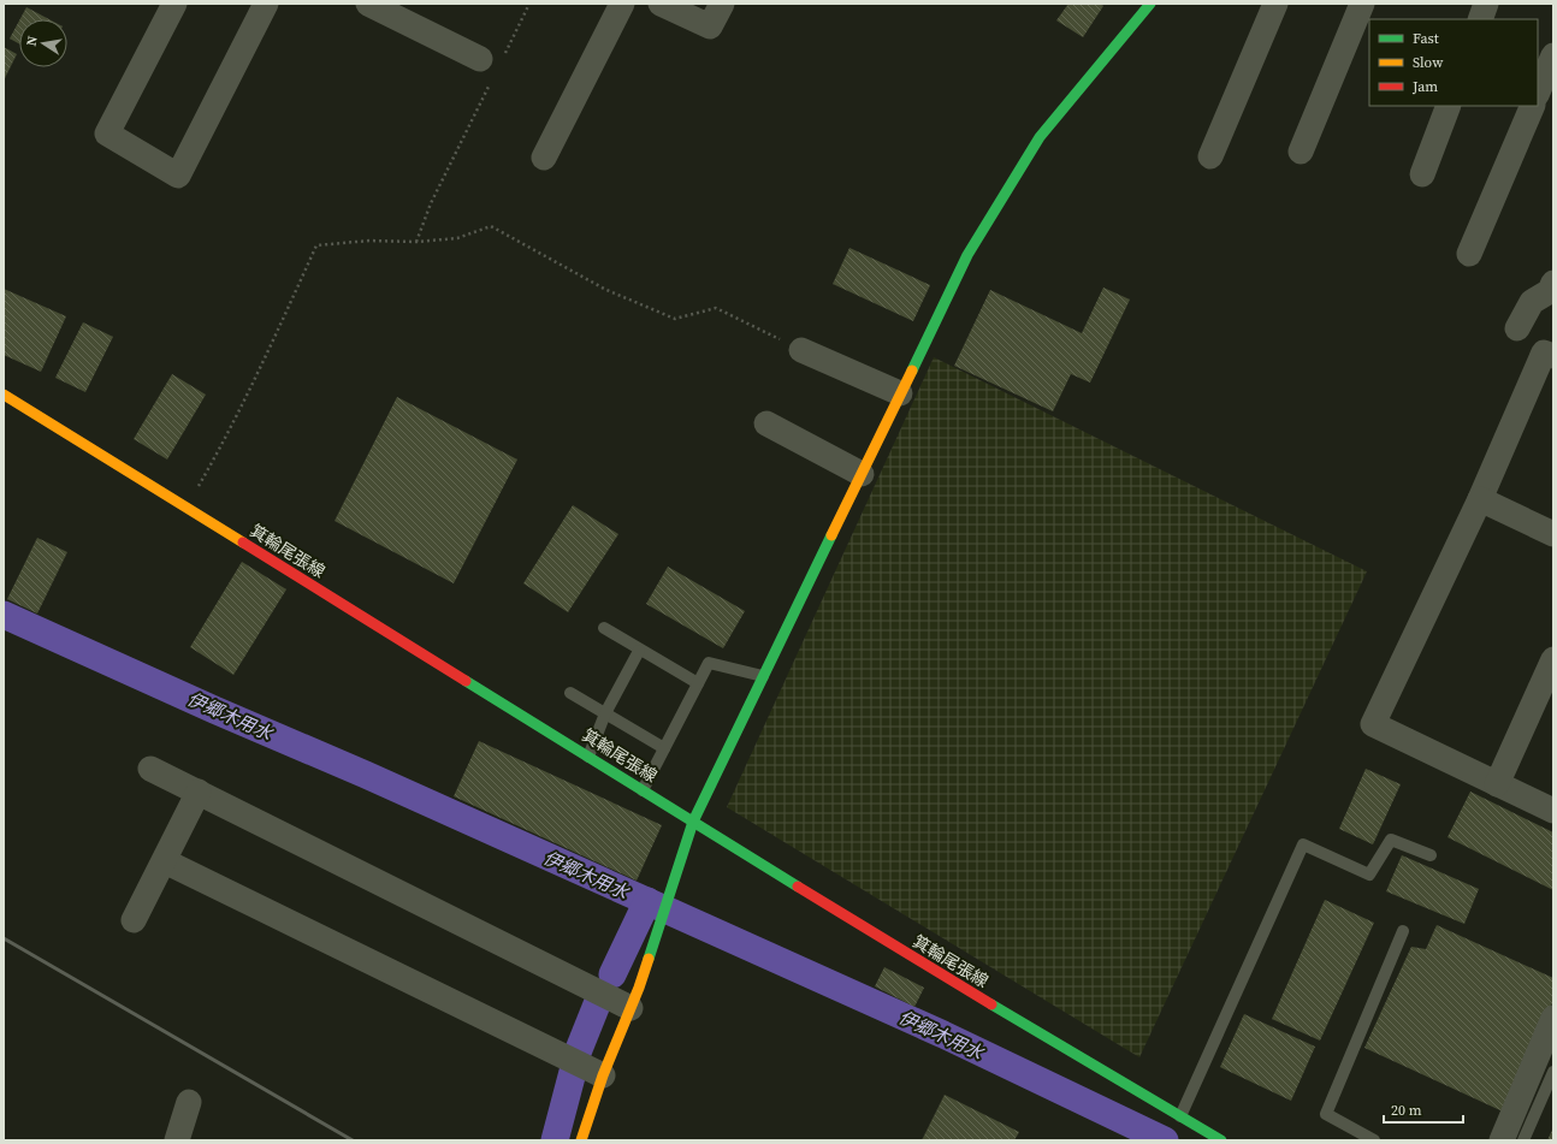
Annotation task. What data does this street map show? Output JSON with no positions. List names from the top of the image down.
{
  "streets": {
    "main road": ["箕輪尾張線"]
  },
  "water": ["伊郷木用水"],
  "legend": ["Fast", "Slow", "Jam"],
  "scale_bar": "20 m",
  "north": "left"
}
